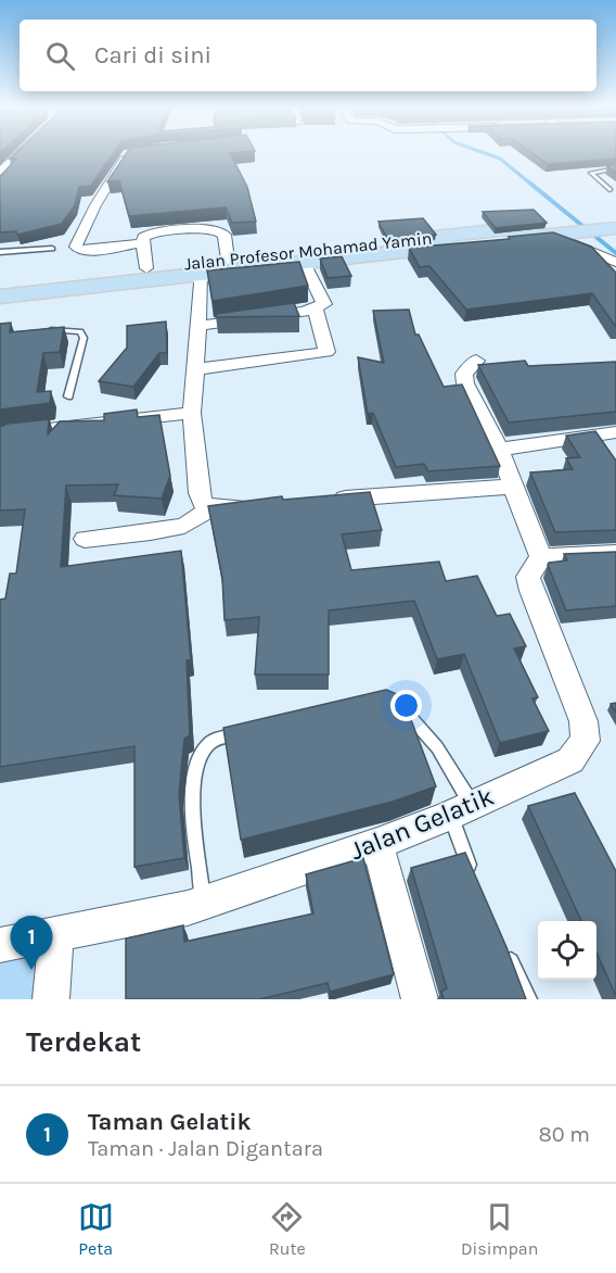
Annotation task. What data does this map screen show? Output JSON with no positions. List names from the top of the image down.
{
  "streets": {
    "main road": ["Jalan Profesor Mohamad Yamin"],
    "street": ["Jalan Gelatik"]
  },
  "page": {
    "search": "Cari di sini",
    "pins": "1",
    "heading": "Terdekat",
    "list": [
      {
        "mark": "1",
        "name": "Taman Gelatik",
        "note": "Taman · Jalan Digantara",
        "value": "80 m"
      }
    ],
    "nav": ["Peta", "Rute", "Disimpan"]
  }
}
